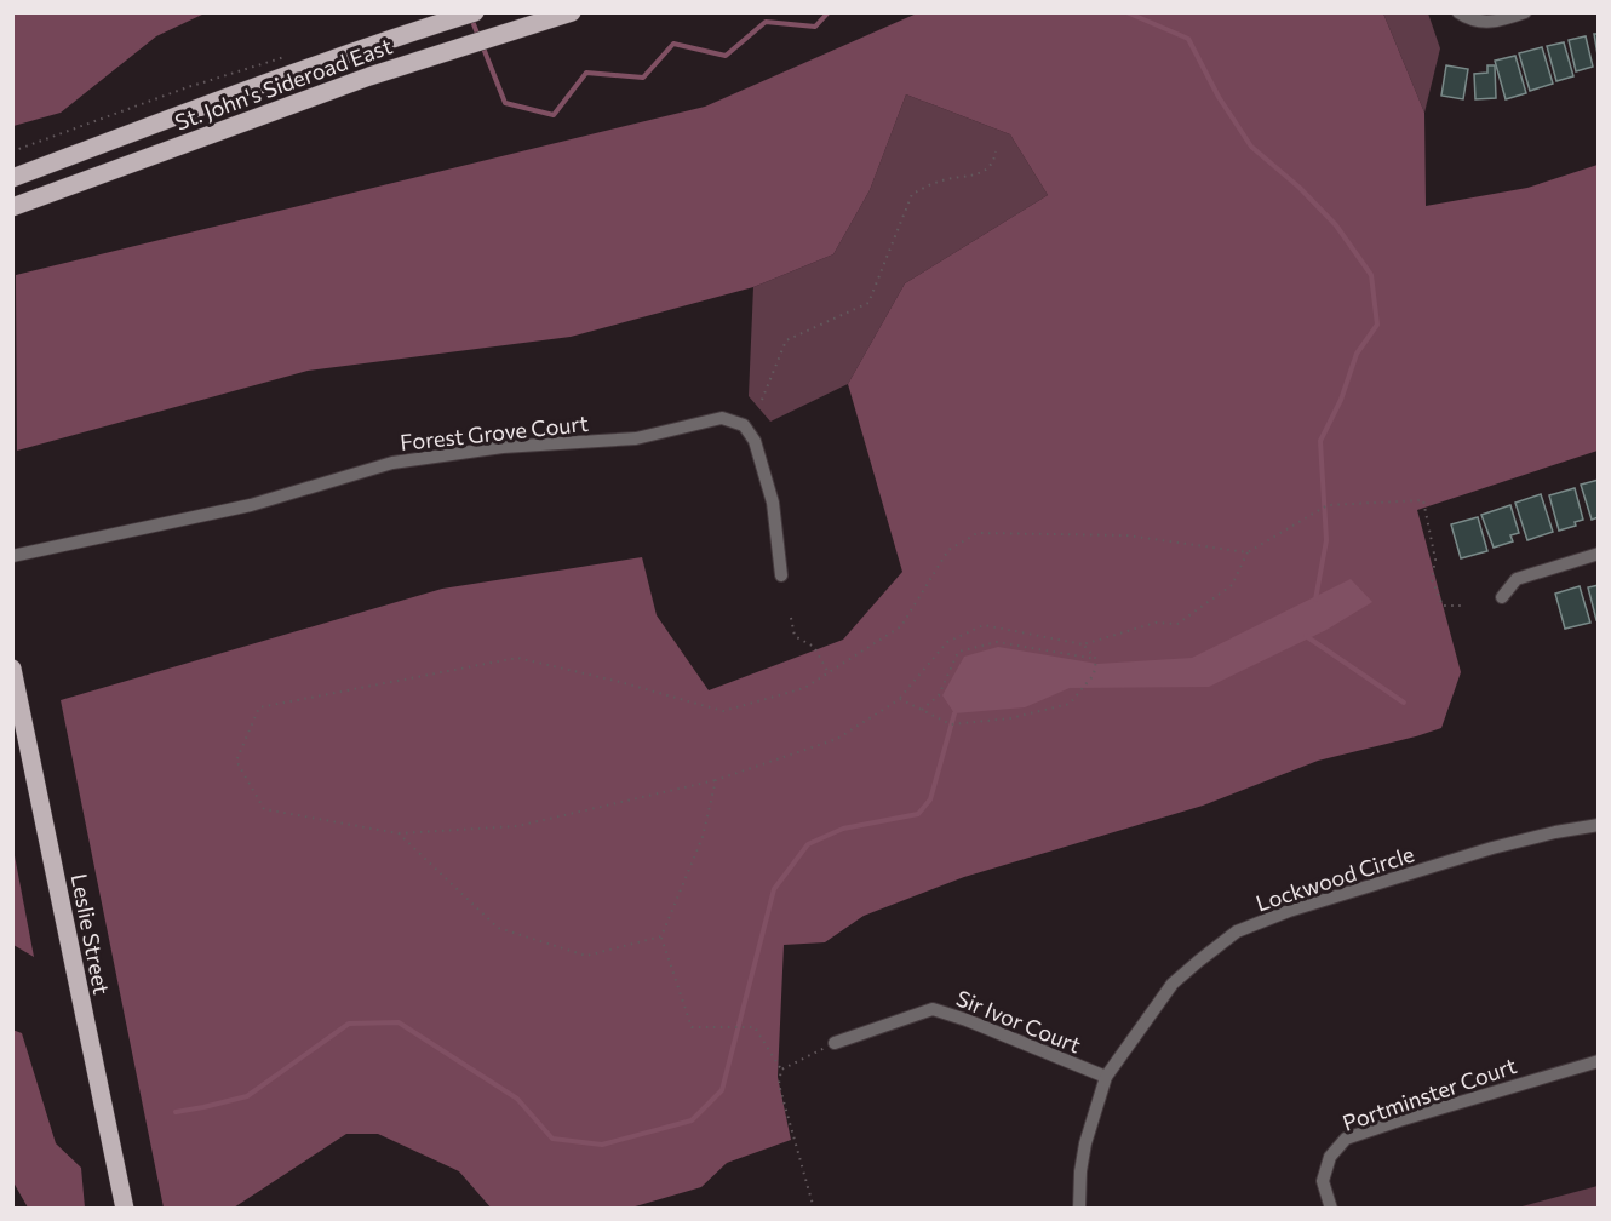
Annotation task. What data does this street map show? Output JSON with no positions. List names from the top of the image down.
{
  "streets": {
    "main road": ["St. John's Sideroad East", "Leslie Street"],
    "street": [
      "Forest Grove Court",
      "Lockwood Circle",
      "Sir Ivor Court",
      "Portminster Court"
    ]
  },
  "crossings": [
    ["Lockwood Circle", "Sir Ivor Court"]
  ]
}
